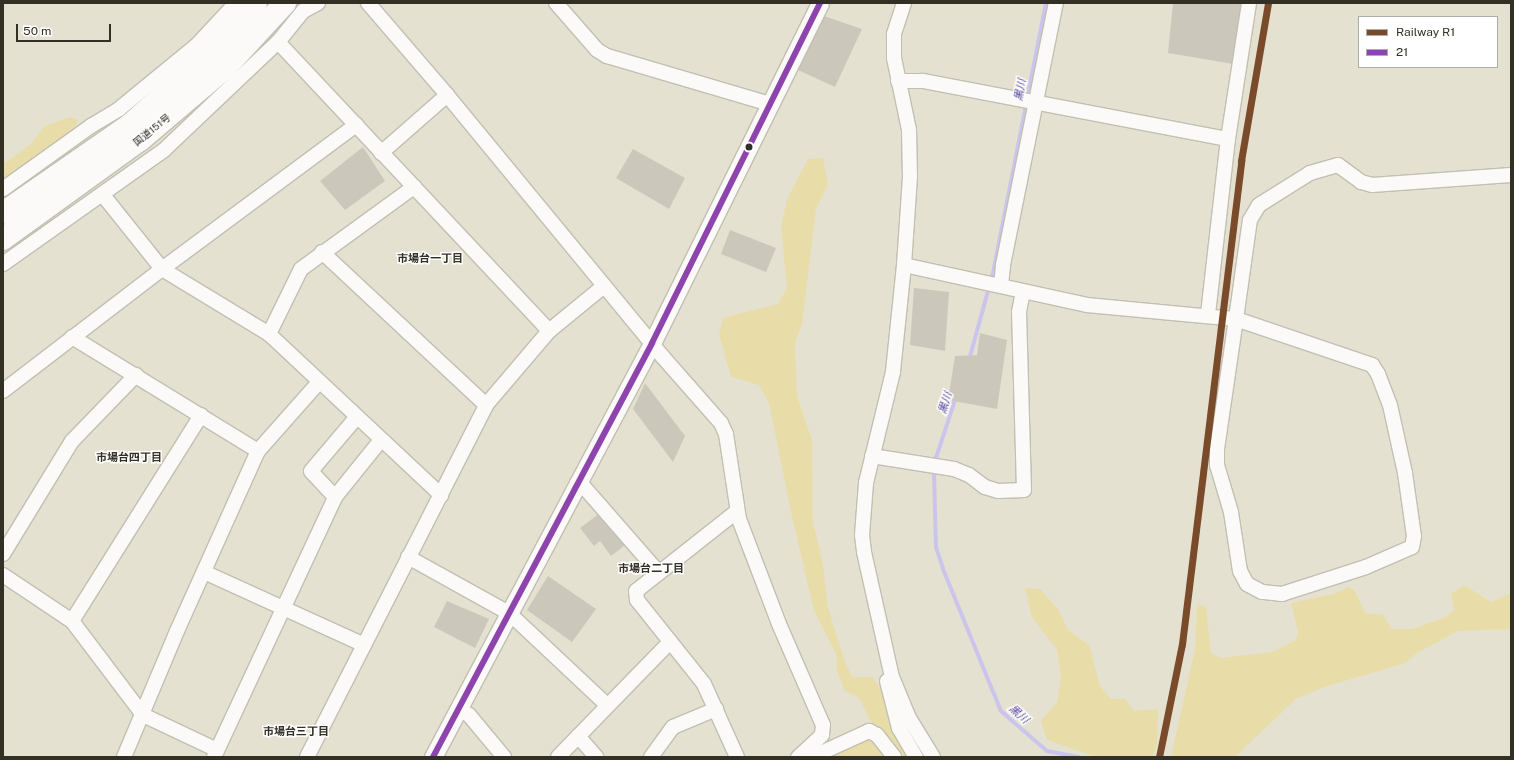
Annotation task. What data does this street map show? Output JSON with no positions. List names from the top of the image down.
{
  "streets": {
    "highway": ["国道151号"]
  },
  "districts": [
    "市場台一丁目",
    "市場台四丁目",
    "市場台二丁目",
    "市場台三丁目"
  ],
  "water": ["黒川"],
  "lines": ["rail line R1", "transit line 21"],
  "legend": ["Railway R1", "21"],
  "scale_bar": "50 m"
}
